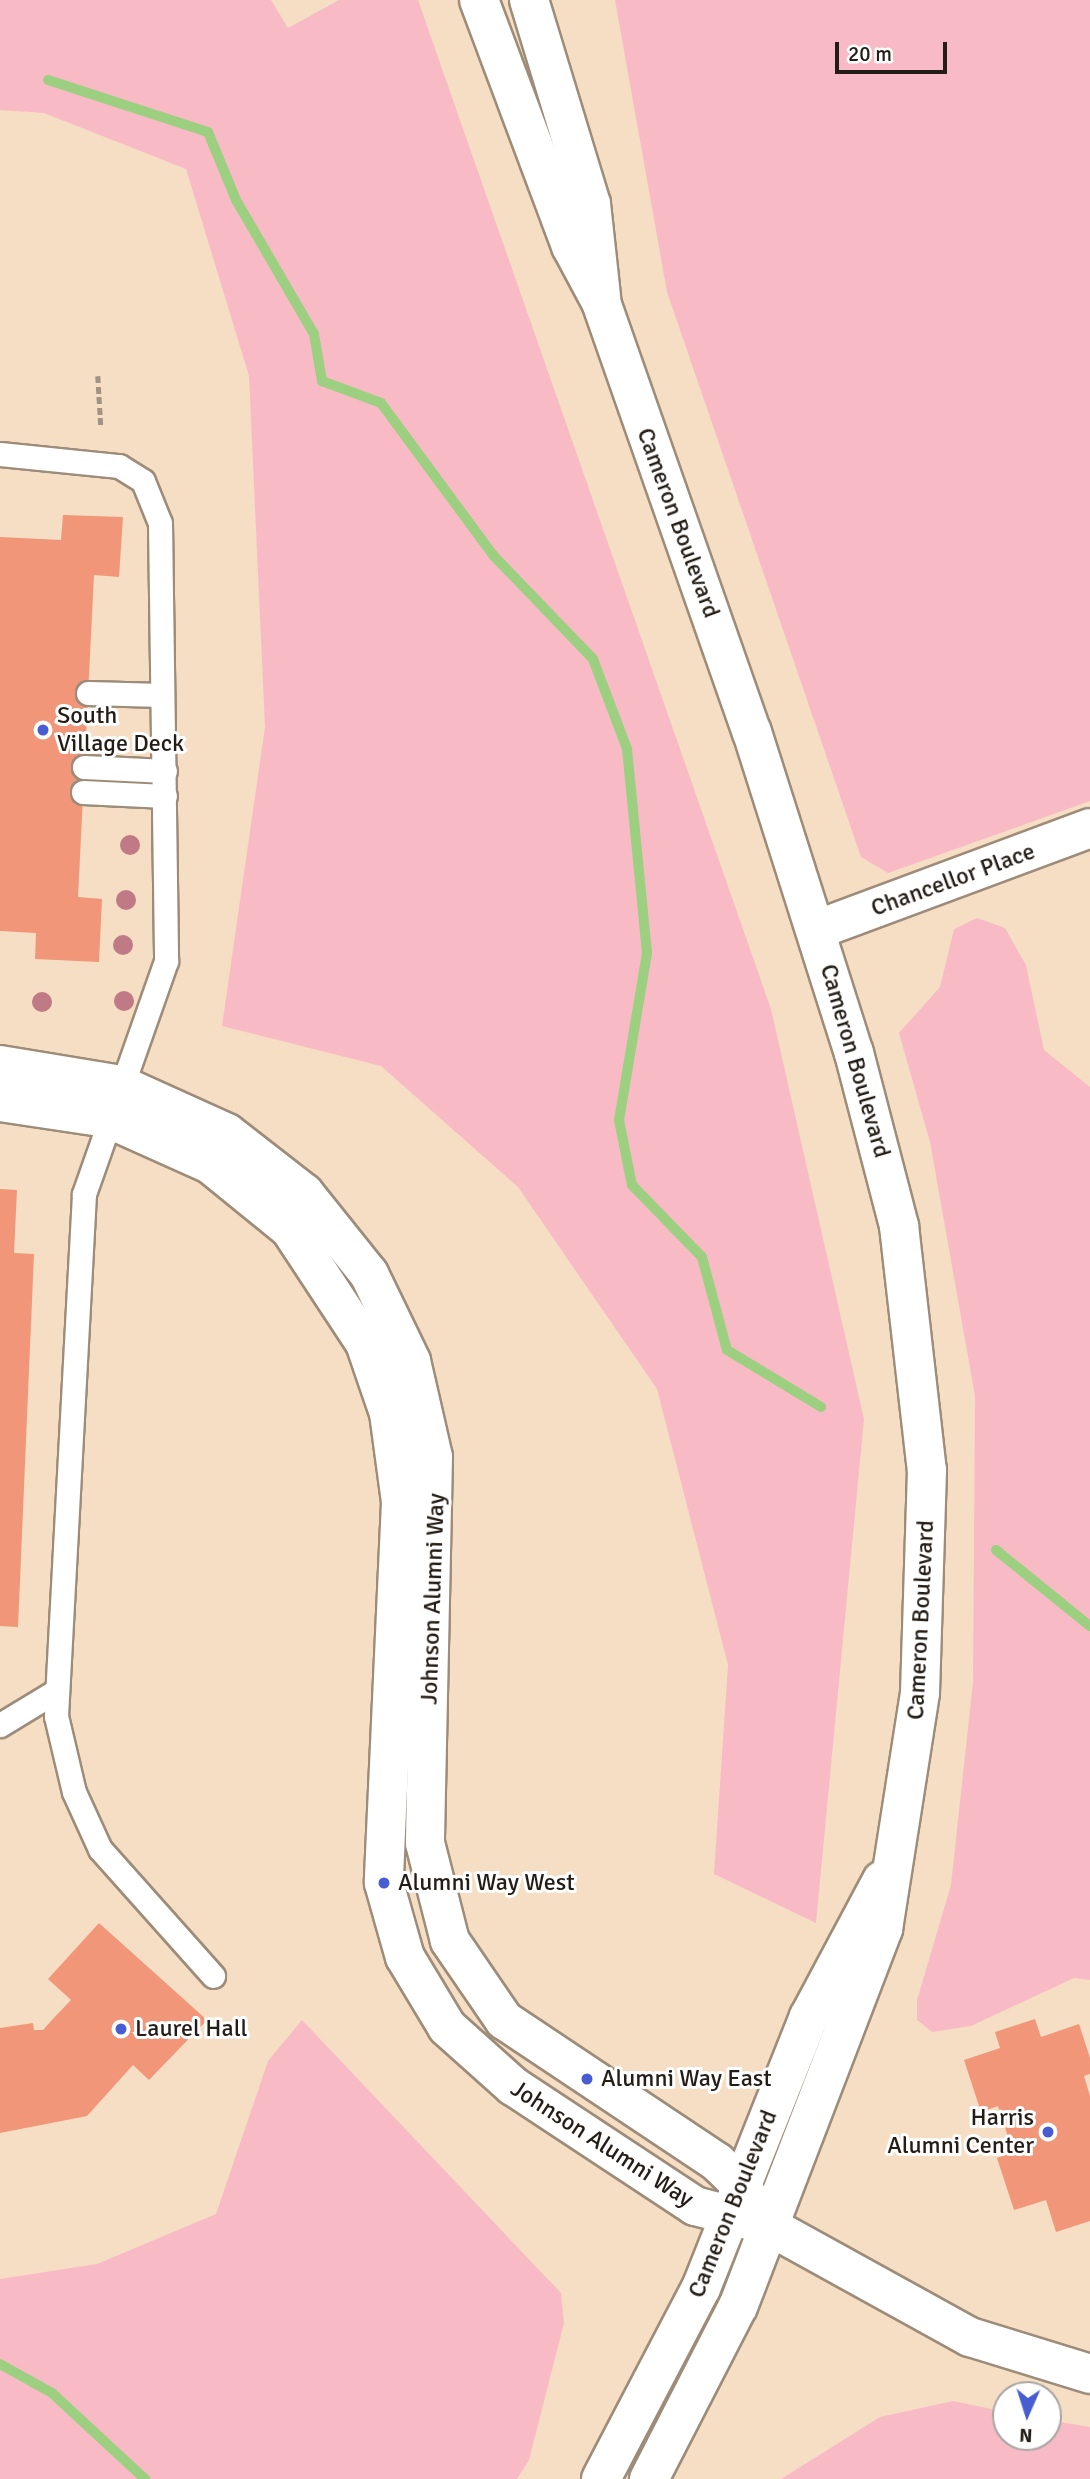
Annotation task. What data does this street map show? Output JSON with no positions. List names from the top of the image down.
{
  "streets": {
    "street": ["Cameron Boulevard", "Chancellor Place", "Johnson Alumni Way"]
  },
  "crossings": [
    ["Cameron Boulevard", "Chancellor Place"],
    ["Cameron Boulevard", "Johnson Alumni Way"]
  ],
  "places": [
    "South Village Deck",
    "Alumni Way West",
    "Laurel Hall",
    "Alumni Way East",
    "Harris Alumni Center"
  ],
  "scale_bar": "20 m",
  "north": "bottom"
}
